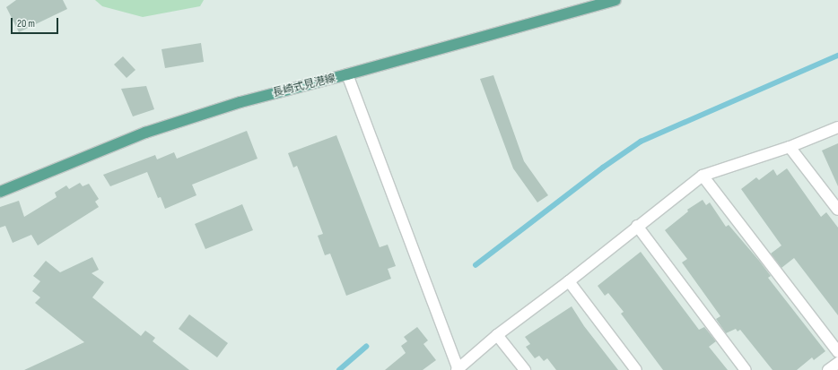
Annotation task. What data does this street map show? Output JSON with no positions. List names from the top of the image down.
{
  "streets": {
    "main road": ["長崎式見港線"]
  },
  "scale_bar": "20 m"
}
